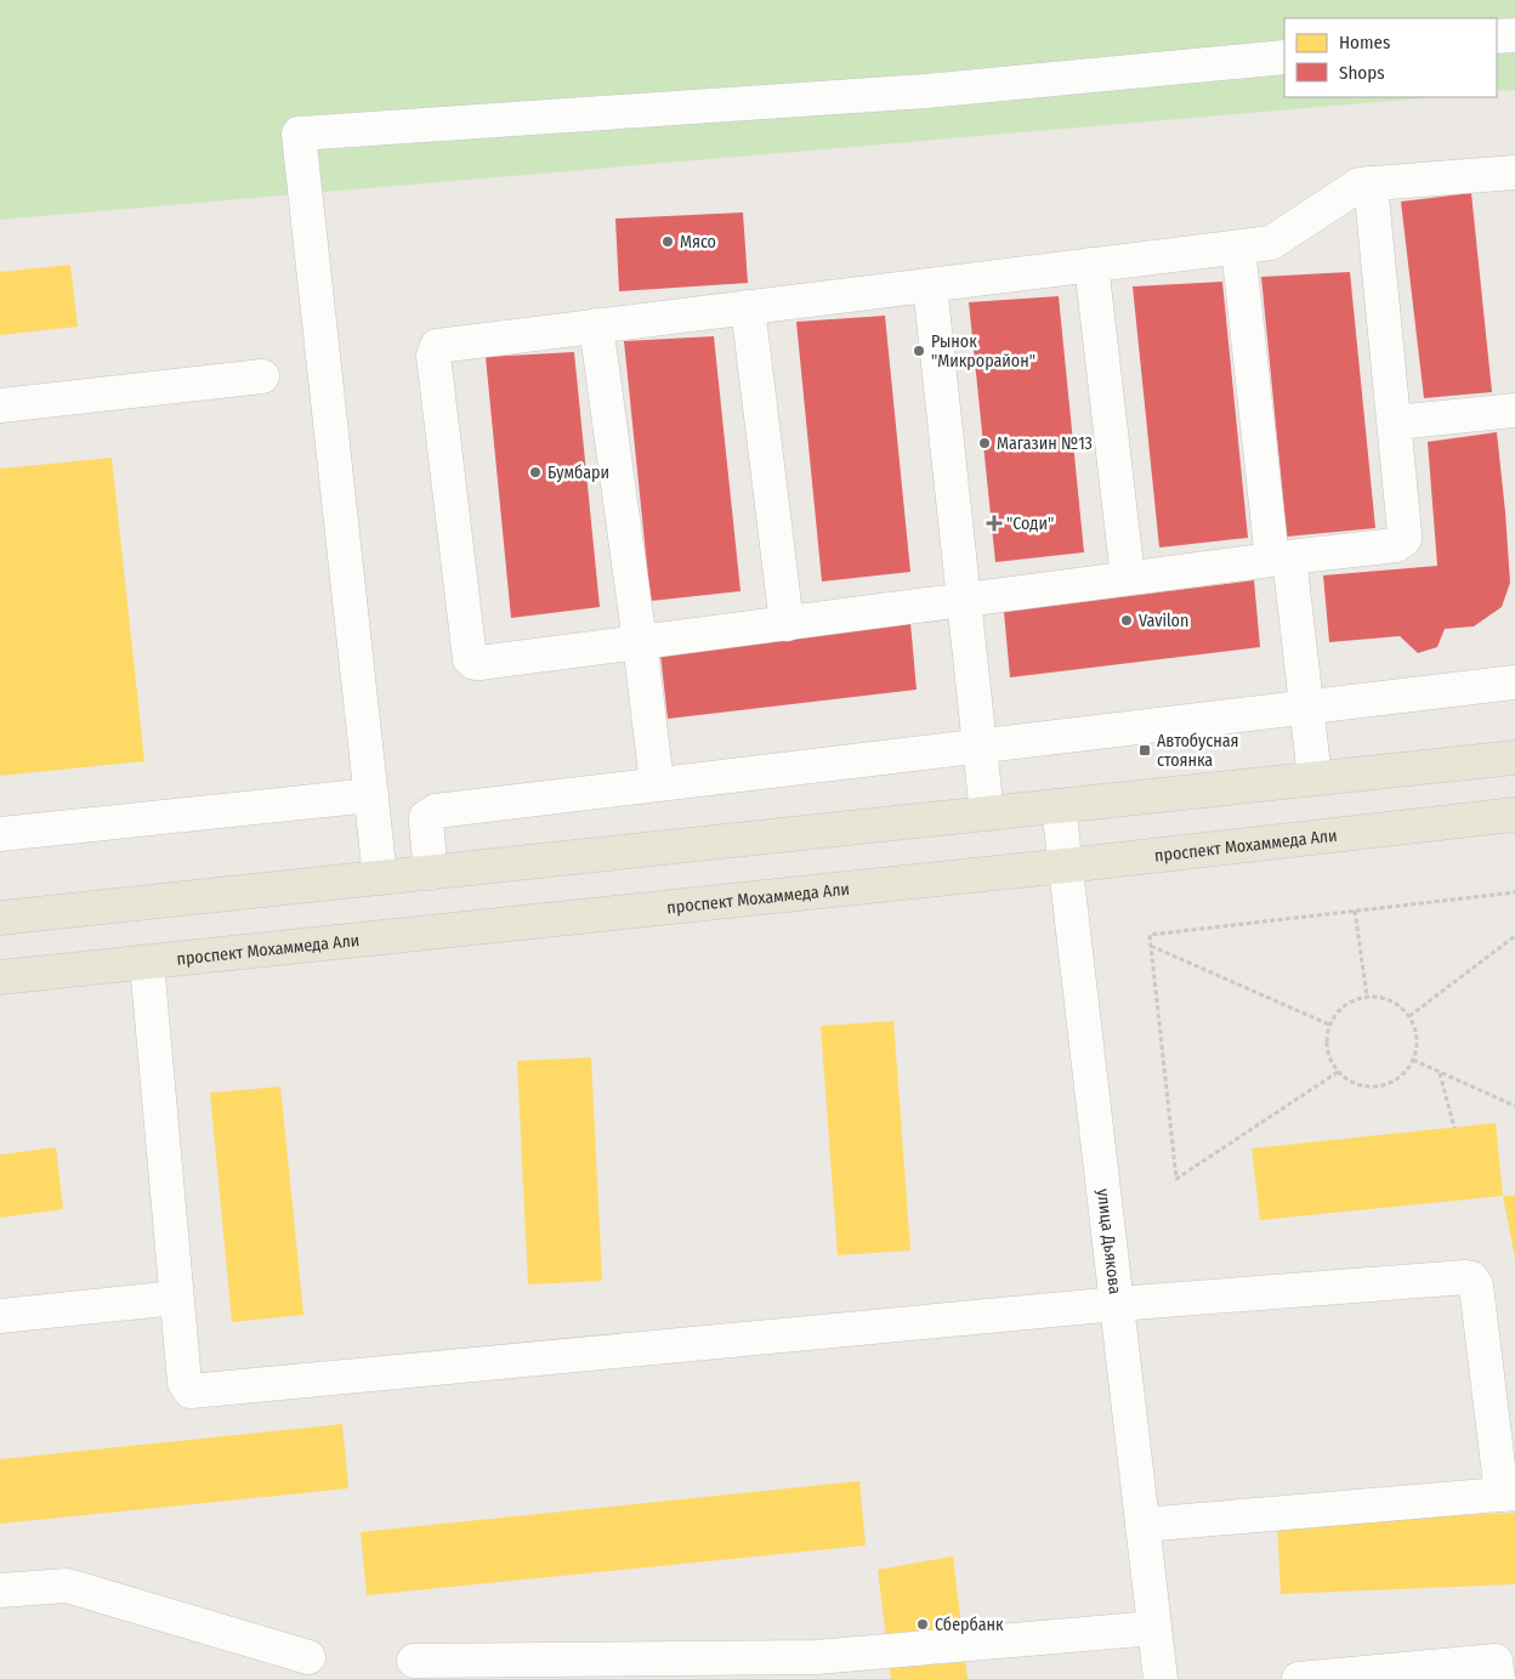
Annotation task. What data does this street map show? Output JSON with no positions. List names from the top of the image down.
{
  "streets": {
    "main road": ["проспект Мохаммеда Али"],
    "street": ["улица Дьякова"]
  },
  "crossings": [
    ["проспект Мохаммеда Али", "улица Дьякова"]
  ],
  "places": {
    "other": [
      "Мясо",
      "Рынок \"Микрорайон\"",
      "Магазин №13",
      "Бумбари",
      "Vavilon",
      "Сбербанк"
    ],
    "health": ["\"Соди\""],
    "transit": ["Автобусная стоянка"]
  },
  "legend": ["Homes", "Shops"]
}
